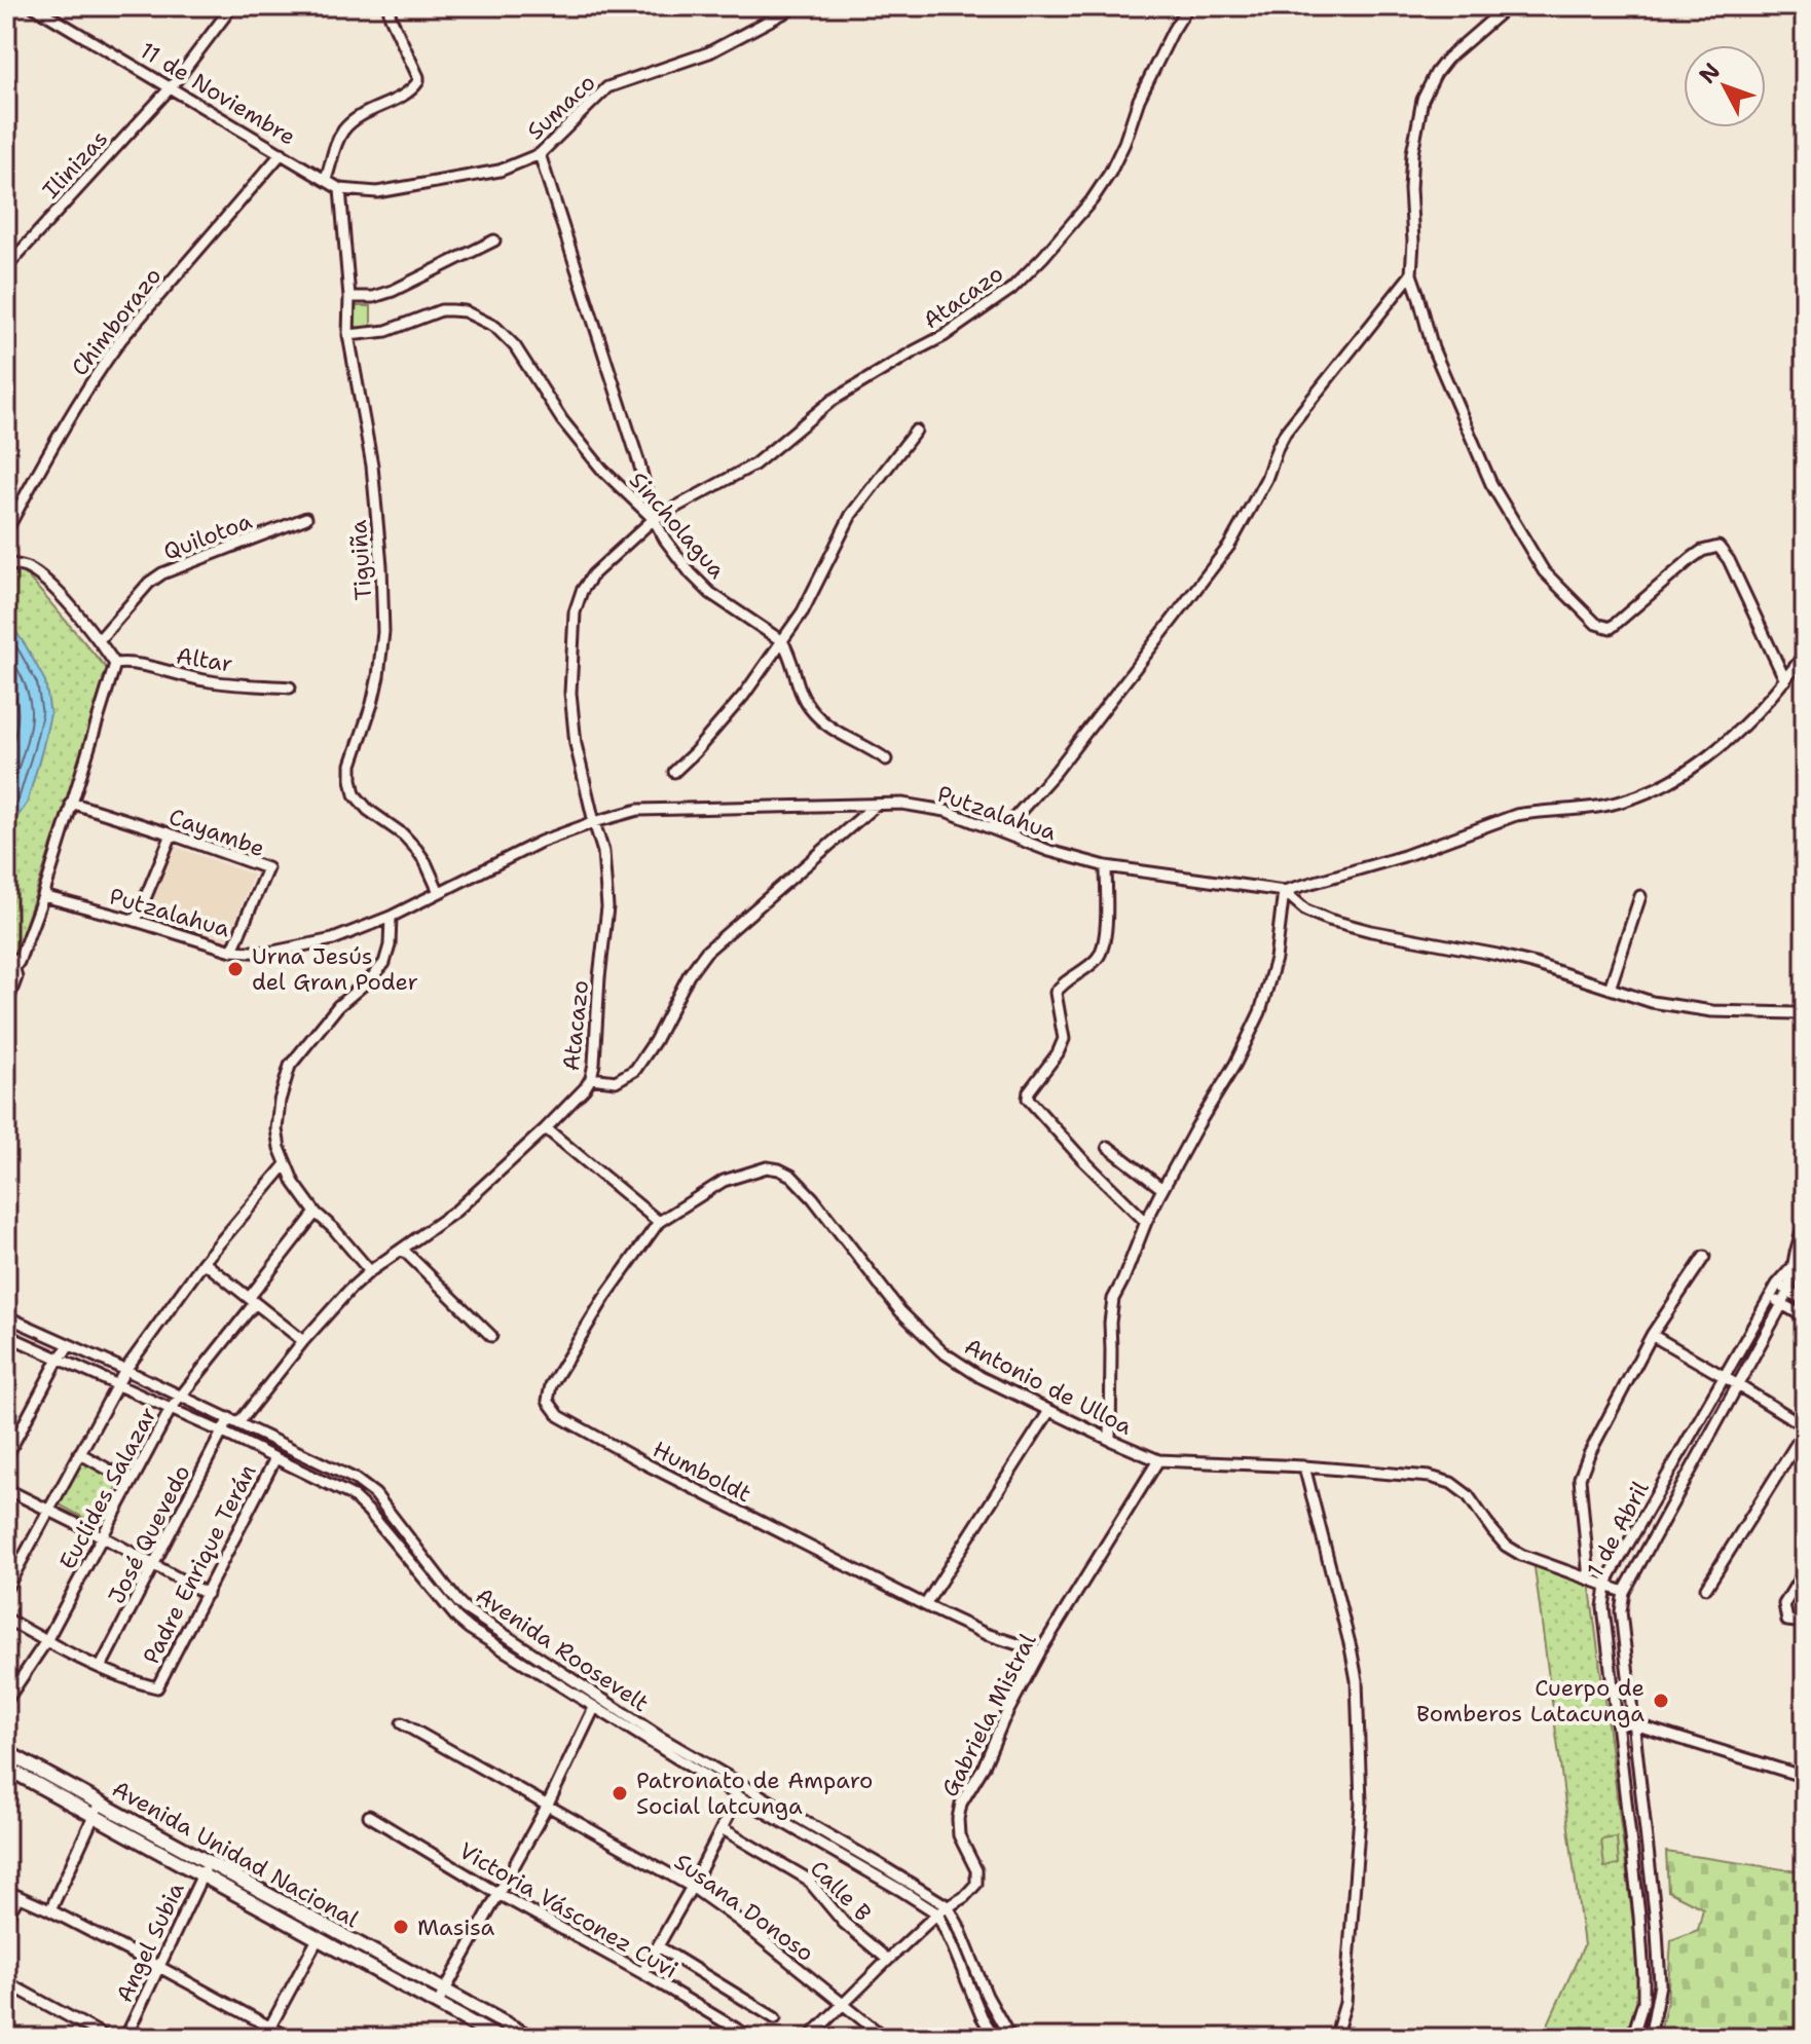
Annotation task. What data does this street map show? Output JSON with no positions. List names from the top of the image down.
{
  "streets": {
    "main road": ["Avenida Unidad Nacional"],
    "street": [
      "11 de Noviembre",
      "Sumaco",
      "Ilinizas",
      "Atacazo",
      "Chimborazo",
      "Sincholagua",
      "Quilotoa",
      "Tiguiña",
      "Altar",
      "Putzalahua",
      "Cayambe",
      "Antonio de Ulloa",
      "Humboldt",
      "Euclides Salazar",
      "1 de Abril",
      "José Quevedo",
      "Padre Enrique Terán",
      "Avenida Roosevelt",
      "Gabriela Mistral",
      "Calle B",
      "Susana Donoso",
      "Victoria Vásconez Cuvi",
      "Angel Subia"
    ]
  },
  "crossings": [
    ["11 de Noviembre", "Sumaco"],
    ["11 de Noviembre", "Ilinizas"],
    ["11 de Noviembre", "Chimborazo"],
    ["11 de Noviembre", "Tiguiña"],
    ["Sumaco", "Tiguiña"],
    ["Atacazo", "Sincholagua"],
    ["Atacazo", "Putzalahua"],
    ["Atacazo", "José Quevedo"],
    ["Atacazo", "Avenida Roosevelt"],
    ["Sincholagua", "Tiguiña"],
    ["Tiguiña", "Putzalahua"],
    ["Putzalahua", "Cayambe"],
    ["Antonio de Ulloa", "Humboldt"],
    ["Antonio de Ulloa", "1 de Abril"],
    ["Antonio de Ulloa", "Gabriela Mistral"],
    ["Humboldt", "Gabriela Mistral"],
    ["Euclides Salazar", "Avenida Roosevelt"],
    ["José Quevedo", "Padre Enrique Terán"],
    ["José Quevedo", "Avenida Roosevelt"],
    ["Padre Enrique Terán", "Avenida Roosevelt"],
    ["Avenida Roosevelt", "Gabriela Mistral"],
    ["Gabriela Mistral", "Calle B"],
    ["Gabriela Mistral", "Susana Donoso"],
    ["Avenida Unidad Nacional", "Angel Subia"]
  ],
  "places": [
    "Urna Jesús del Gran Poder",
    "Cuerpo de Bomberos Latacunga",
    "Patronato de Amparo Social latcunga",
    "Masisa"
  ],
  "north": "top left"
}
